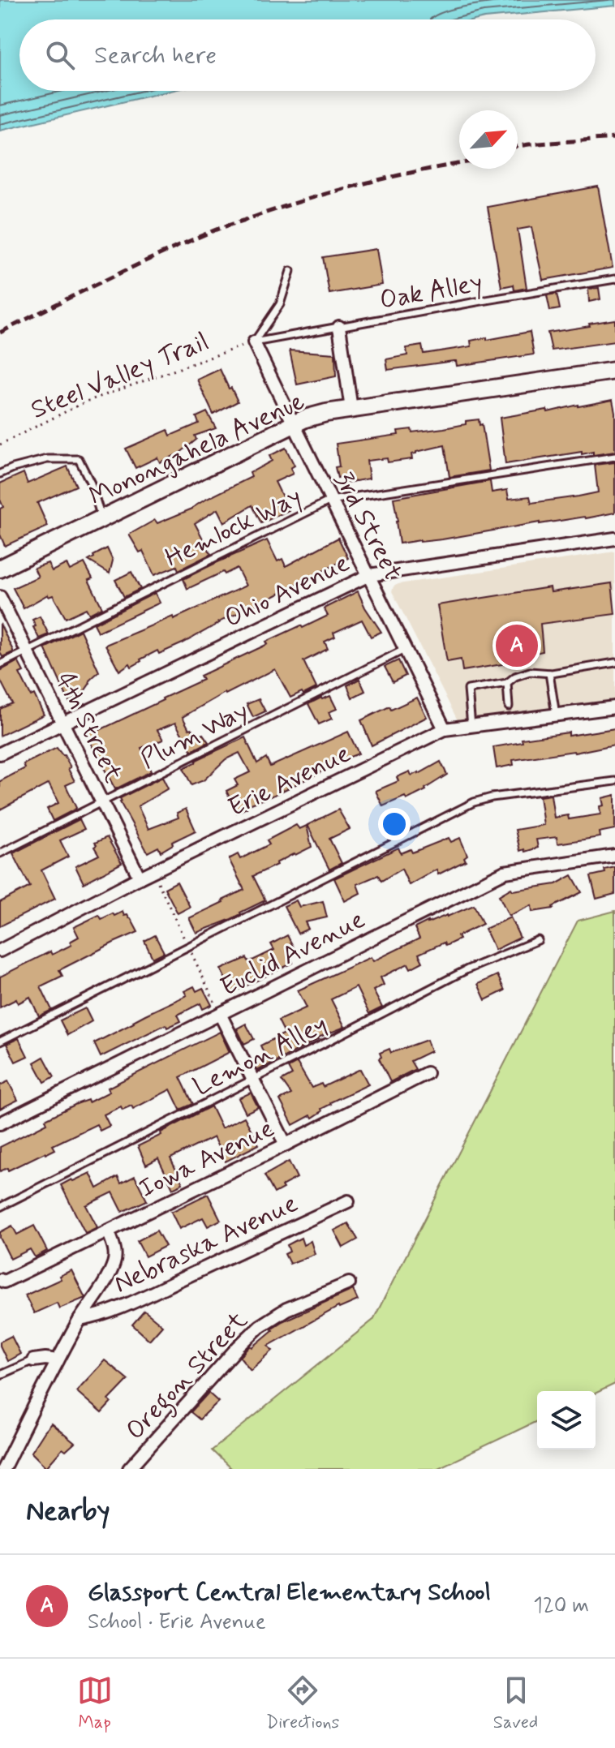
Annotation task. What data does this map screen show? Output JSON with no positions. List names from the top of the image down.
{
  "streets": {
    "main road": ["Monongahela Avenue"],
    "street": [
      "3rd Street",
      "Ohio Avenue",
      "4th Street",
      "Erie Avenue",
      "Euclid Avenue",
      "Iowa Avenue",
      "Nebraska Avenue",
      "Oregon Street"
    ],
    "lane": [
      "Oak Alley",
      "Hemlock Way",
      "Plum Way",
      "Lemon Alley"
    ],
    "path": ["Steel Valley Trail"]
  },
  "crossings": [
    ["Oak Alley", "Steel Valley Trail"],
    ["Oak Alley", "3rd Street"],
    ["Steel Valley Trail", "3rd Street"],
    ["Monongahela Avenue", "3rd Street"],
    ["3rd Street", "Hemlock Way"],
    ["3rd Street", "Ohio Avenue"],
    ["3rd Street", "Plum Way"],
    ["3rd Street", "Erie Avenue"],
    ["Hemlock Way", "4th Street"],
    ["Ohio Avenue", "4th Street"],
    ["4th Street", "Plum Way"],
    ["4th Street", "Erie Avenue"]
  ],
  "north": "top right",
  "page": {
    "search": "Search here",
    "pins": "A",
    "heading": "Nearby",
    "list": [
      {
        "mark": "A",
        "name": "Glassport Central Elementary School",
        "note": "School · Erie Avenue",
        "value": "120 m"
      }
    ],
    "nav": ["Map", "Directions", "Saved"]
  }
}
